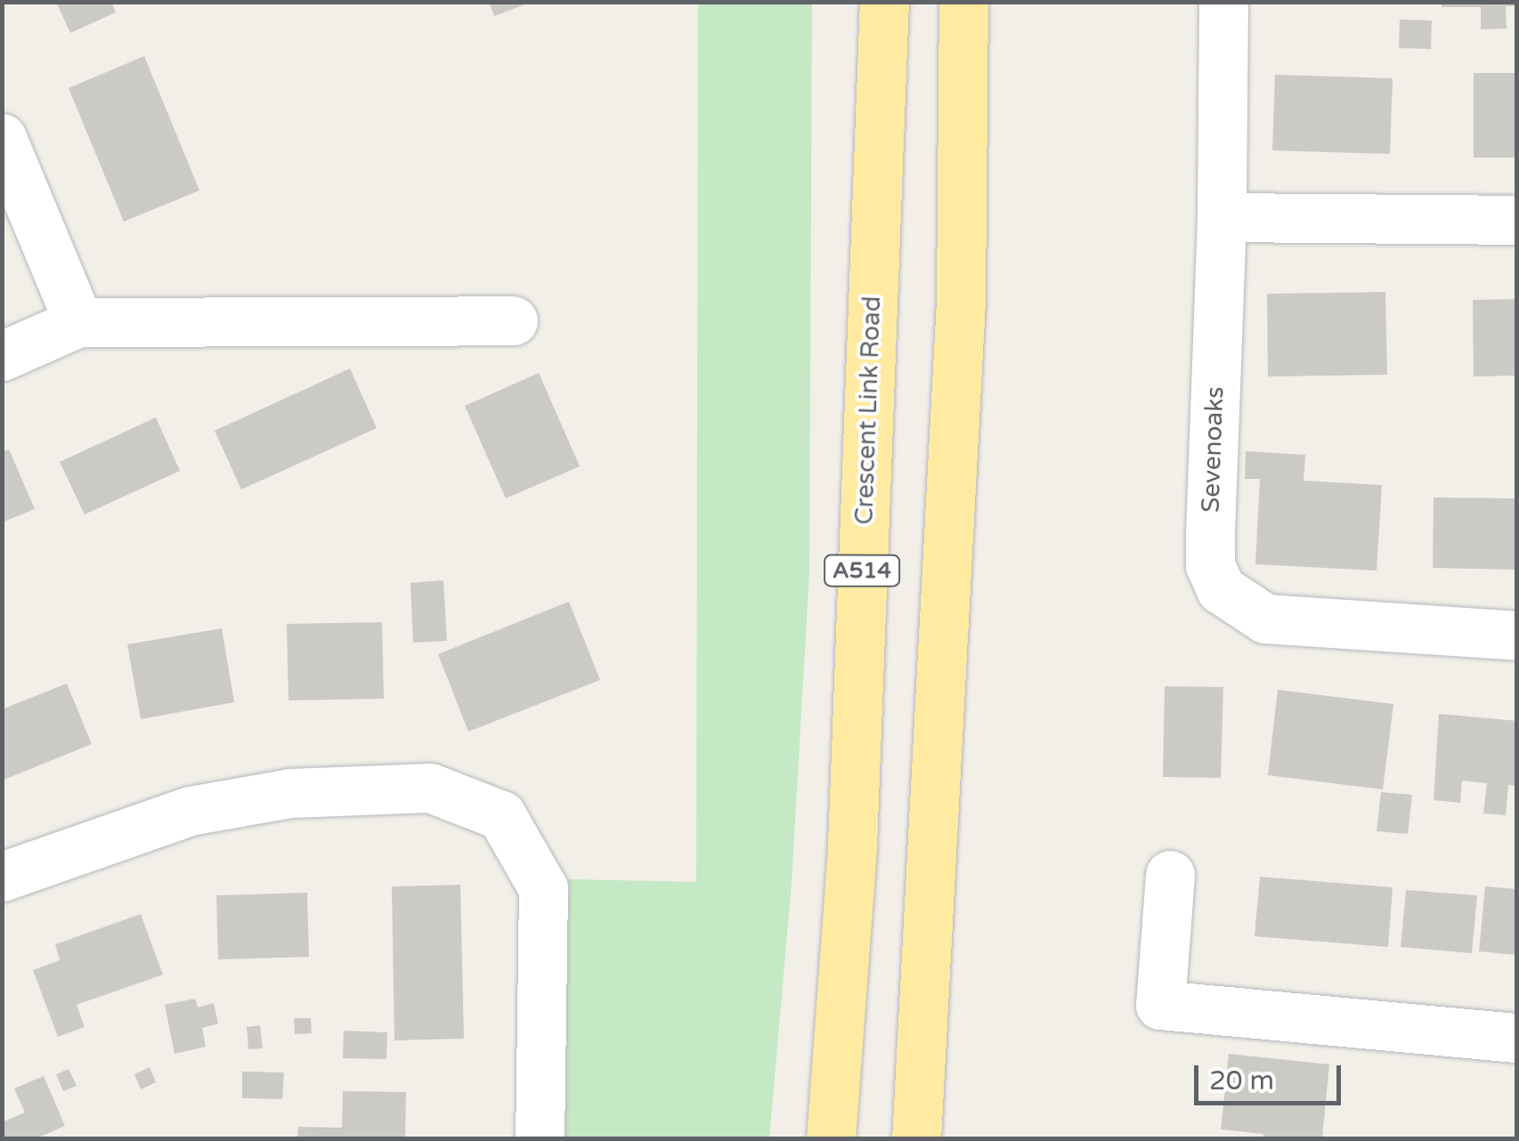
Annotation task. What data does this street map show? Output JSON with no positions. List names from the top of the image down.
{
  "streets": {
    "highway": ["Crescent Link Road", "A514"],
    "street": ["Sevenoaks"]
  },
  "scale_bar": "20 m"
}
